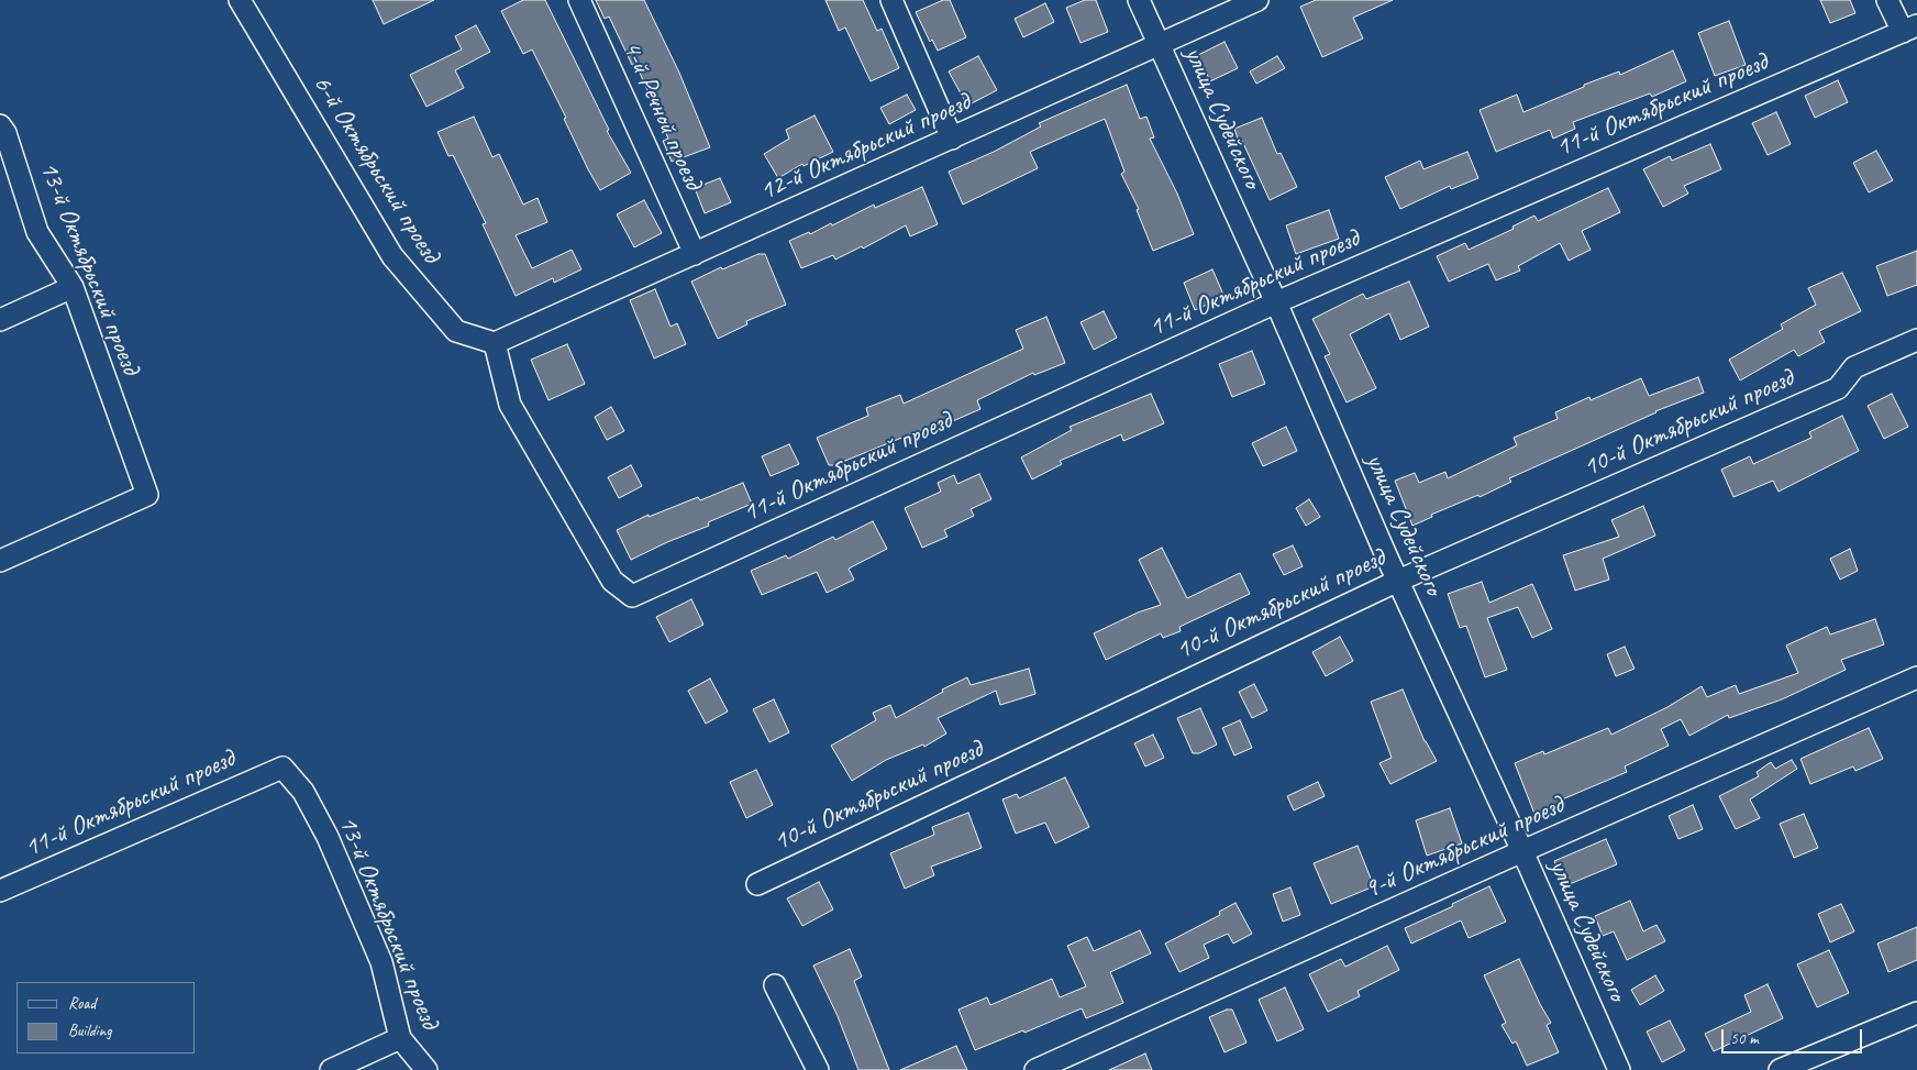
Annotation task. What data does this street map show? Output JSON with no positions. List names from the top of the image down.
{
  "streets": {
    "street": [
      "11-й Октябрьский проезд",
      "4-й Речной проезд",
      "улица Судейского",
      "12-й Октябрьский проезд",
      "6-й Октябрьский проезд",
      "13-й Октябрьский проезд",
      "10-й Октябрьский проезд",
      "9-й Октябрьский проезд"
    ]
  },
  "crossings": [
    ["11-й Октябрьский проезд", "улица Судейского"],
    ["11-й Октябрьский проезд", "12-й Октябрьский проезд"],
    ["11-й Октябрьский проезд", "6-й Октябрьский проезд"],
    ["11-й Октябрьский проезд", "13-й Октябрьский проезд"],
    ["4-й Речной проезд", "12-й Октябрьский проезд"],
    ["улица Судейского", "12-й Октябрьский проезд"],
    ["улица Судейского", "10-й Октябрьский проезд"],
    ["улица Судейского", "9-й Октябрьский проезд"],
    ["12-й Октябрьский проезд", "6-й Октябрьский проезд"]
  ],
  "legend": ["Road", "Building"],
  "scale_bar": "50 m"
}
